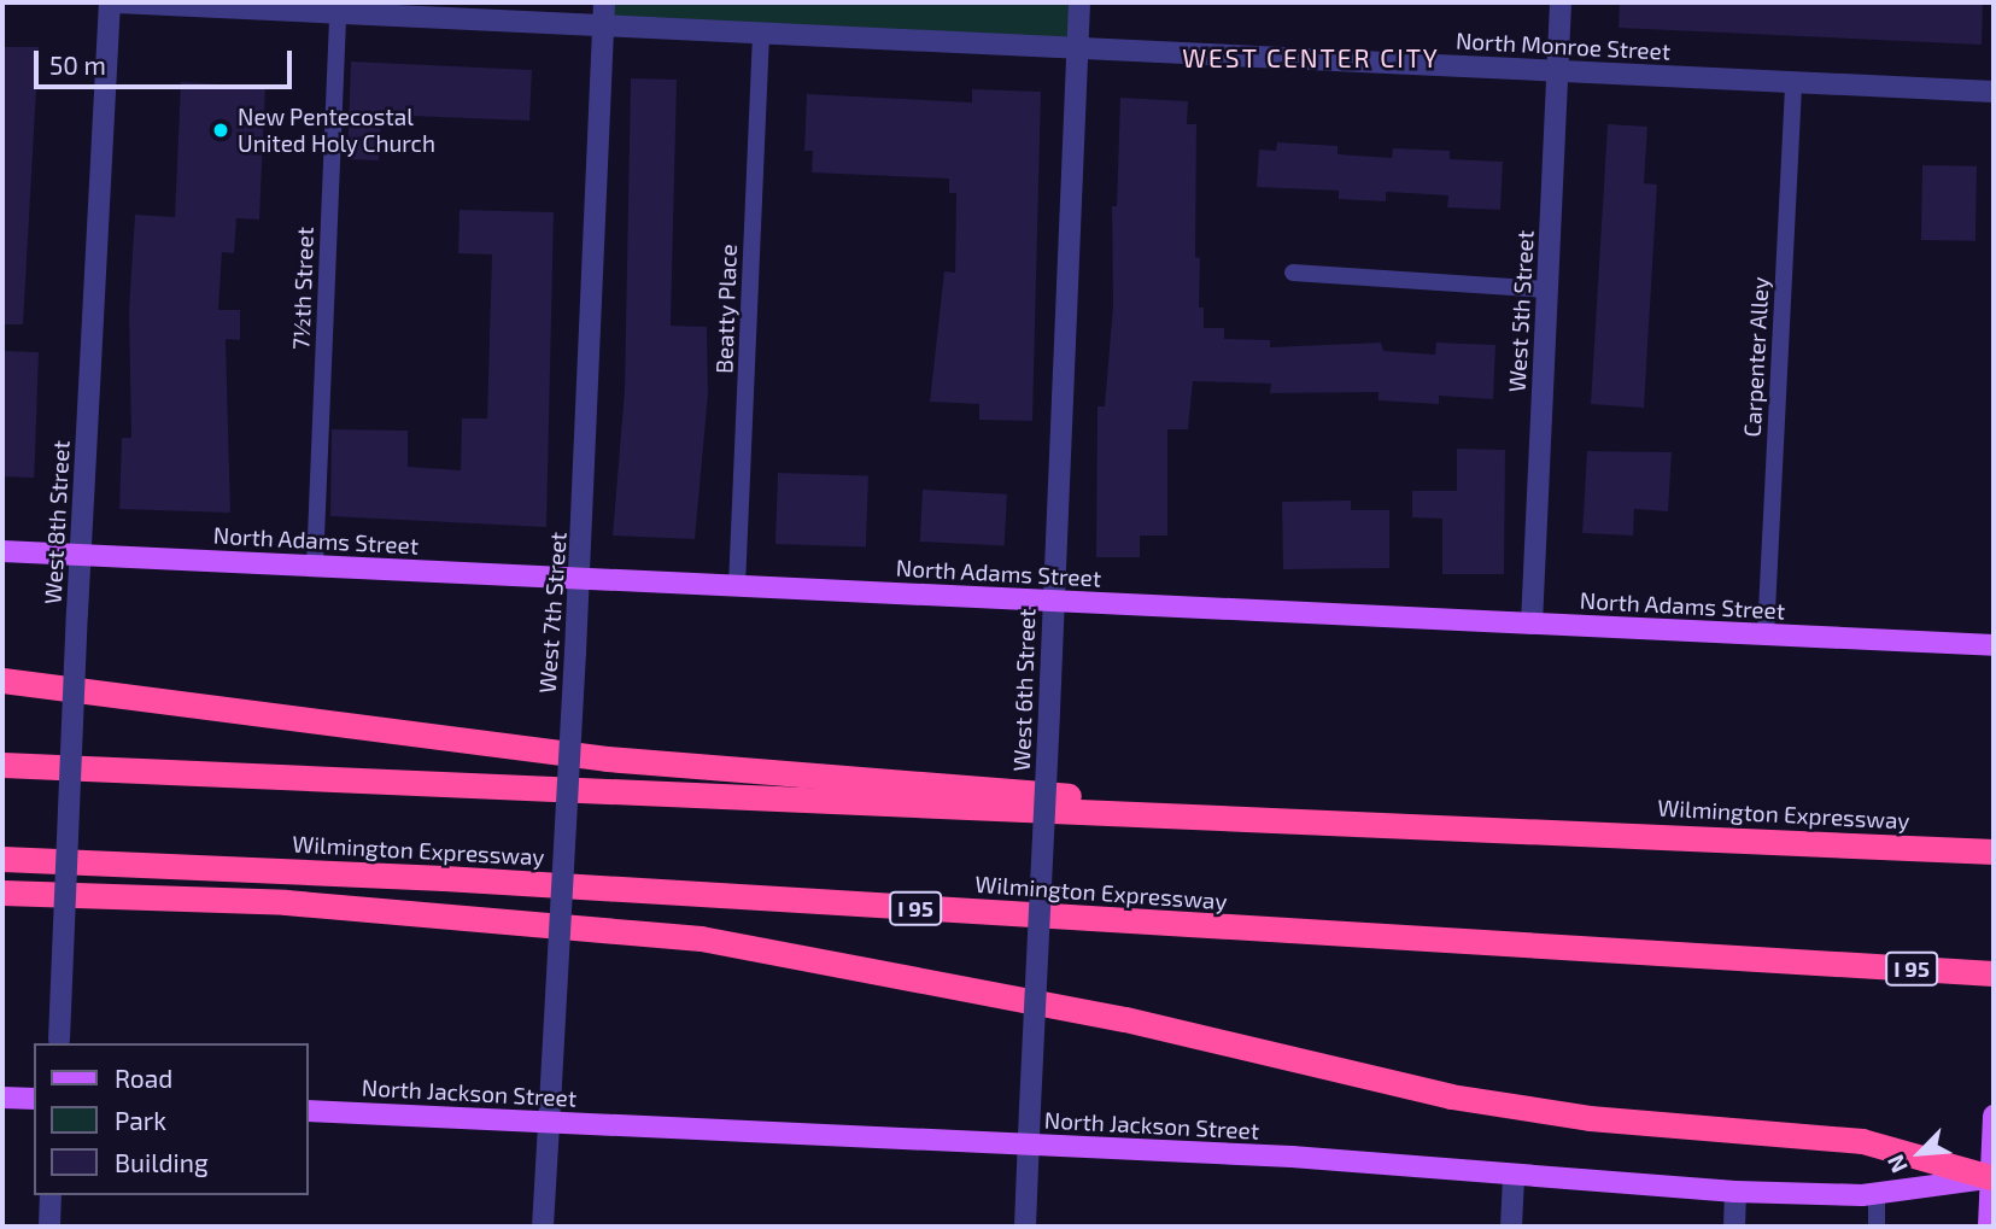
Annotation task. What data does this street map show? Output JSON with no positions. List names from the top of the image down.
{
  "streets": {
    "highway": ["Wilmington Expressway", "I 95"],
    "main road": ["North Adams Street", "North Jackson Street"],
    "street": [
      "North Monroe Street",
      "West 5th Street",
      "West 8th Street",
      "West 7th Street",
      "West 6th Street"
    ],
    "lane": ["7½th Street", "Beatty Place", "Carpenter Alley"]
  },
  "crossings": [
    ["North Monroe Street", "7½th Street"],
    ["North Monroe Street", "Beatty Place"],
    ["North Monroe Street", "West 5th Street"],
    ["North Monroe Street", "Carpenter Alley"],
    ["North Monroe Street", "West 7th Street"],
    ["North Monroe Street", "West 6th Street"],
    ["7½th Street", "North Adams Street"],
    ["Beatty Place", "North Adams Street"],
    ["West 5th Street", "North Adams Street"],
    ["Carpenter Alley", "North Adams Street"],
    ["West 8th Street", "North Adams Street"],
    ["North Adams Street", "West 7th Street"],
    ["North Adams Street", "West 6th Street"],
    ["West 7th Street", "North Jackson Street"],
    ["West 6th Street", "North Jackson Street"]
  ],
  "districts": ["WEST CENTER CITY"],
  "places": ["New Pentecostal United Holy Church"],
  "legend": ["Road", "Park", "Building"],
  "scale_bar": "50 m",
  "north": "bottom left"
}
